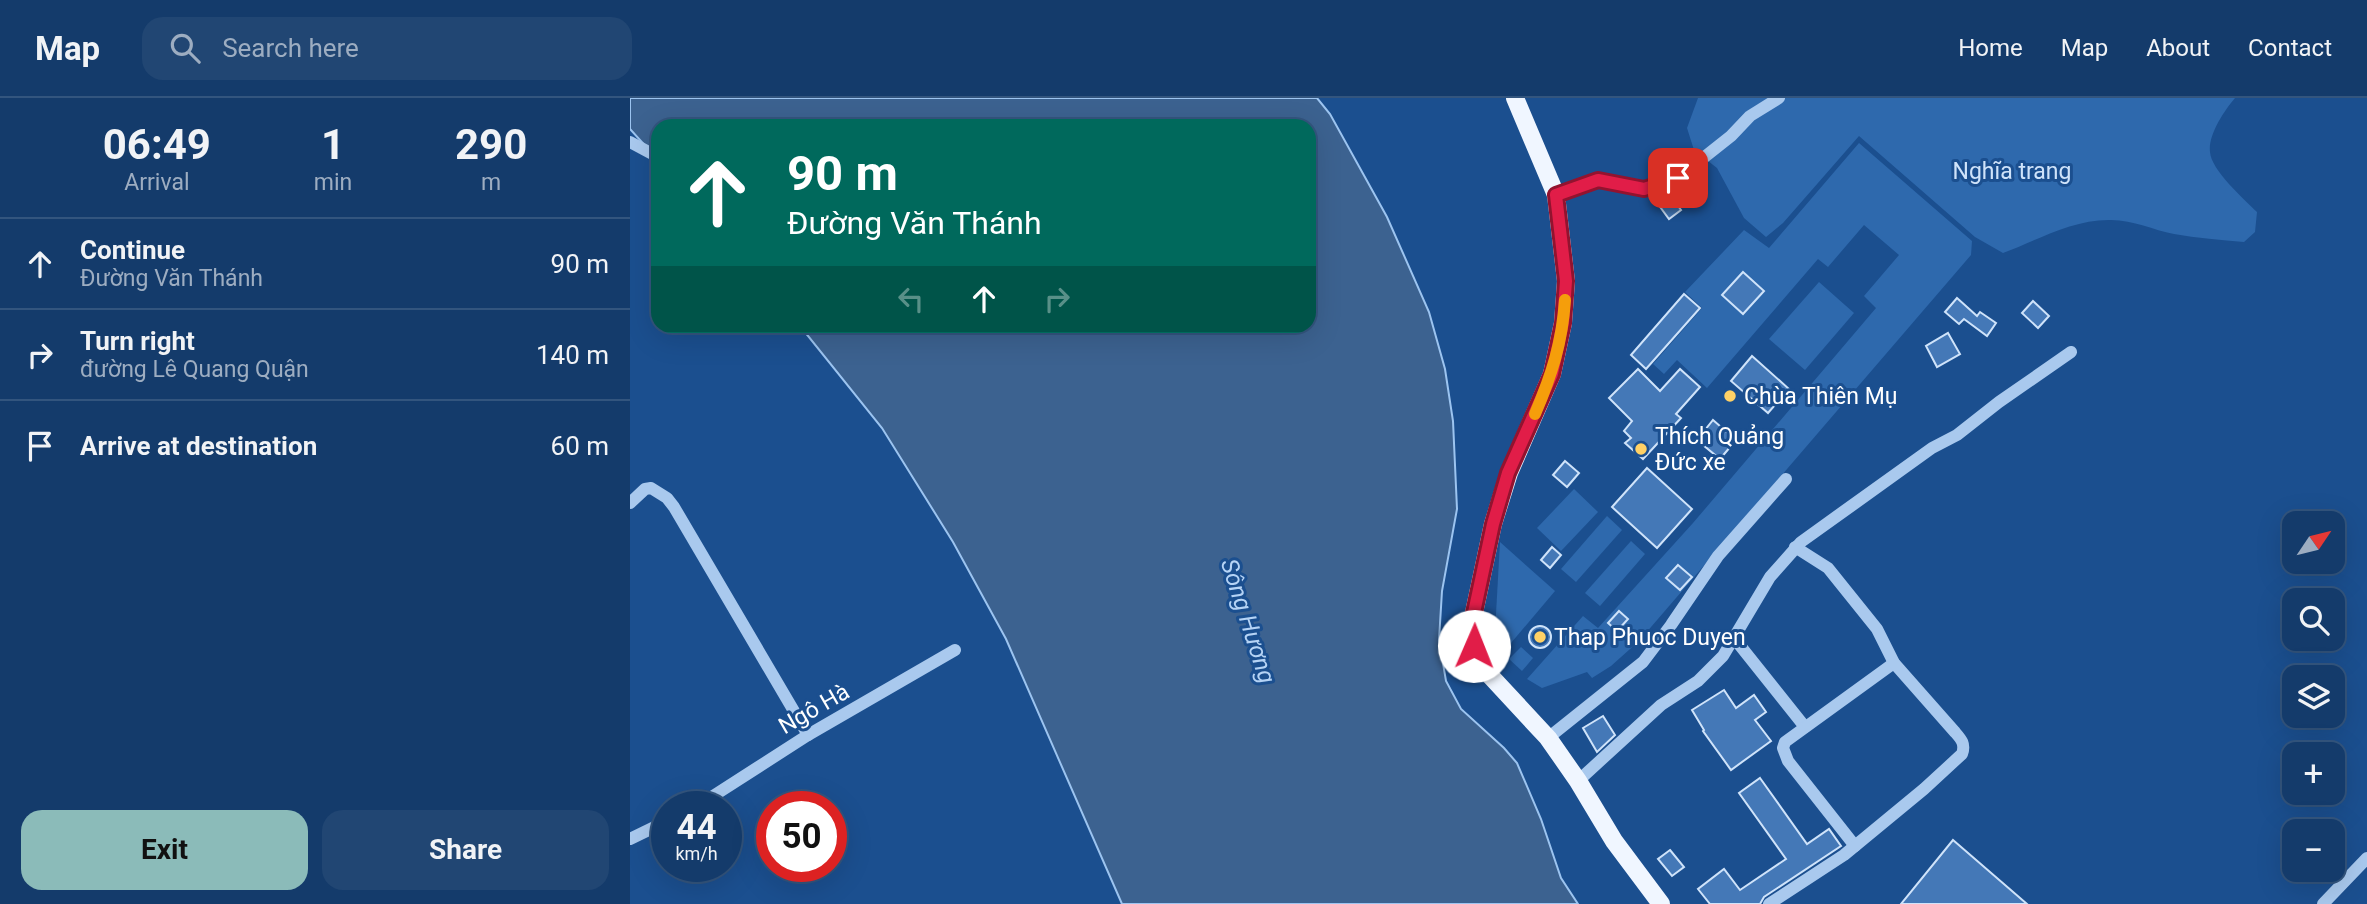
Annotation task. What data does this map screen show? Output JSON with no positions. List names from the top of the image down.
{
  "streets": {
    "street": ["Ngô Hà"]
  },
  "water": ["Sông Hương"],
  "parks": ["Nghĩa trang"],
  "places": ["Chùa Thiên Mụ", "Thích Quảng Đức xe", "Thap Phuoc Duyen"],
  "north": "top right",
  "page": {
    "header": "Map",
    "search": "Search here",
    "nav": [
      "Home",
      "Map",
      "About",
      "Contact"
    ],
    "eta": [
      "06:49",
      "Arrival",
      "1",
      "min",
      "290",
      "m"
    ],
    "turn": ["90 m", "Đường Văn Thánh"],
    "list": [
      {
        "name": "Continue",
        "note": "Đường Văn Thánh",
        "value": "90 m"
      },
      {
        "name": "Turn right",
        "note": "đường Lê Quang Quận",
        "value": "140 m"
      },
      {
        "name": "Arrive at destination",
        "value": "60 m"
      }
    ],
    "map_buttons": ["+", "−"],
    "speed": "44 km/h",
    "limit": "50",
    "buttons": ["Exit", "Share"]
  }
}
